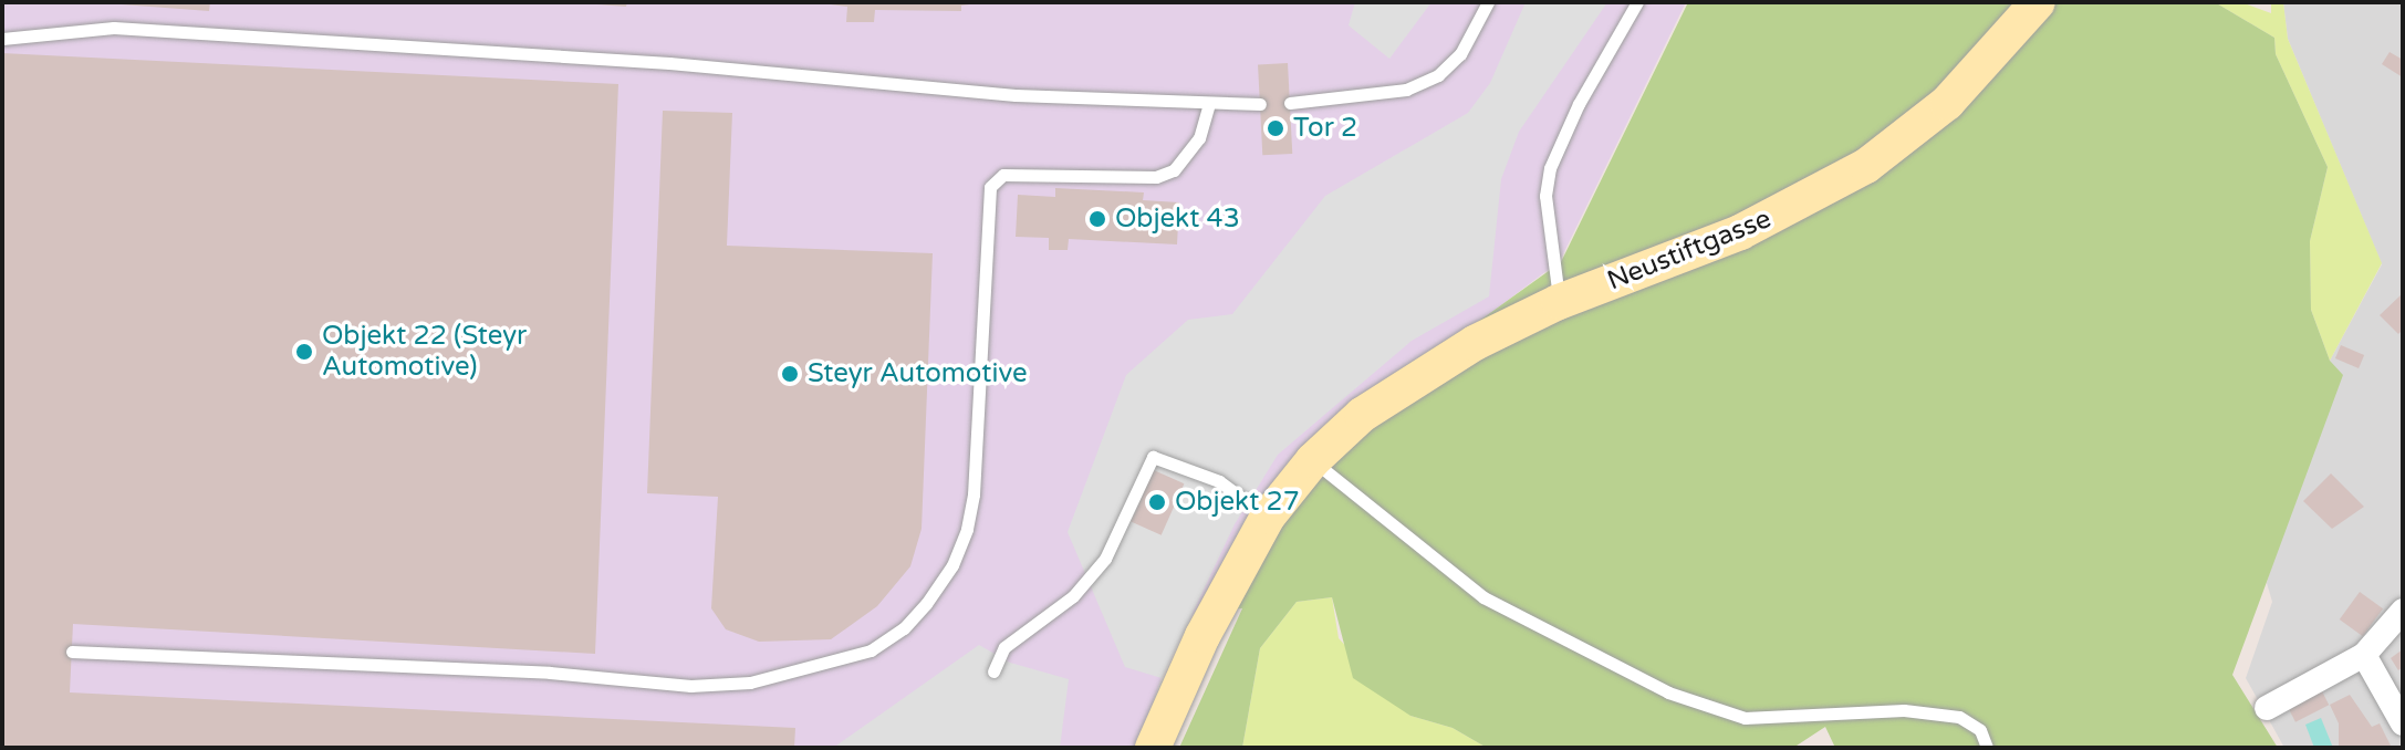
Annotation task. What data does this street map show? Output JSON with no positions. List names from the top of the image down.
{
  "streets": {
    "street": ["Neustiftgasse"]
  },
  "places": [
    "Tor 2",
    "Objekt 43",
    "Objekt 22 (Steyr Automotive)",
    "Steyr Automotive",
    "Objekt 27"
  ]
}
